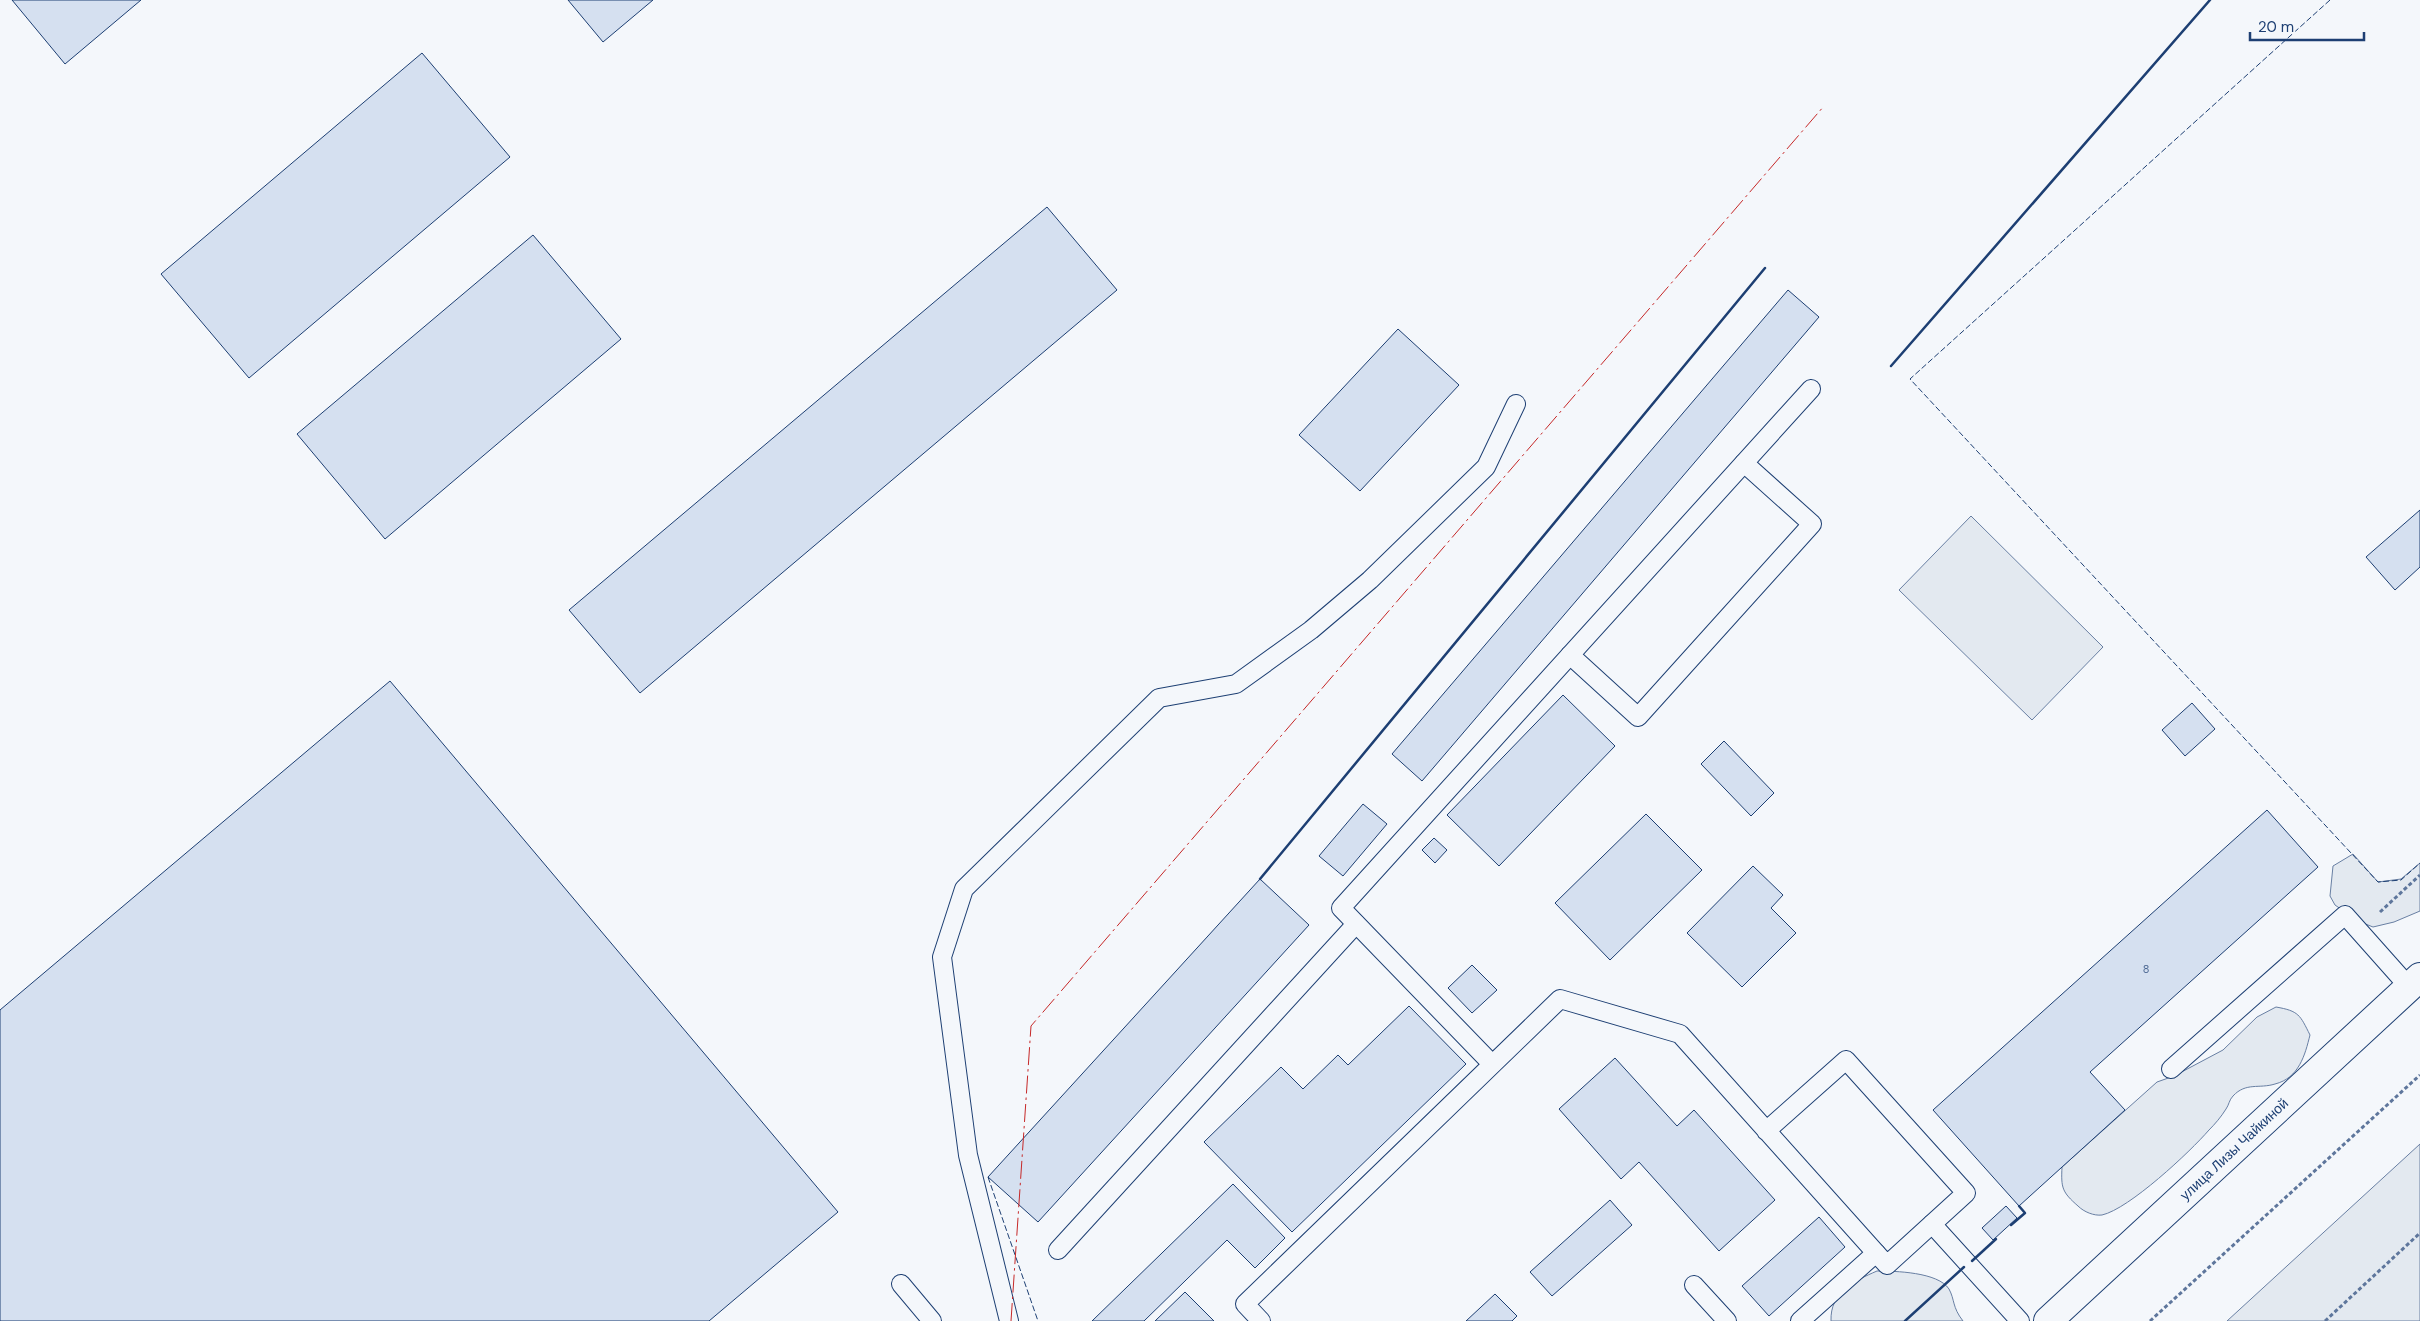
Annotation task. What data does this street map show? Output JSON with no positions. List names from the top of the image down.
{
  "streets": {
    "main road": ["улица Лизы Чайкиной"]
  },
  "house_numbers": ["8"],
  "scale_bar": "20 m"
}
